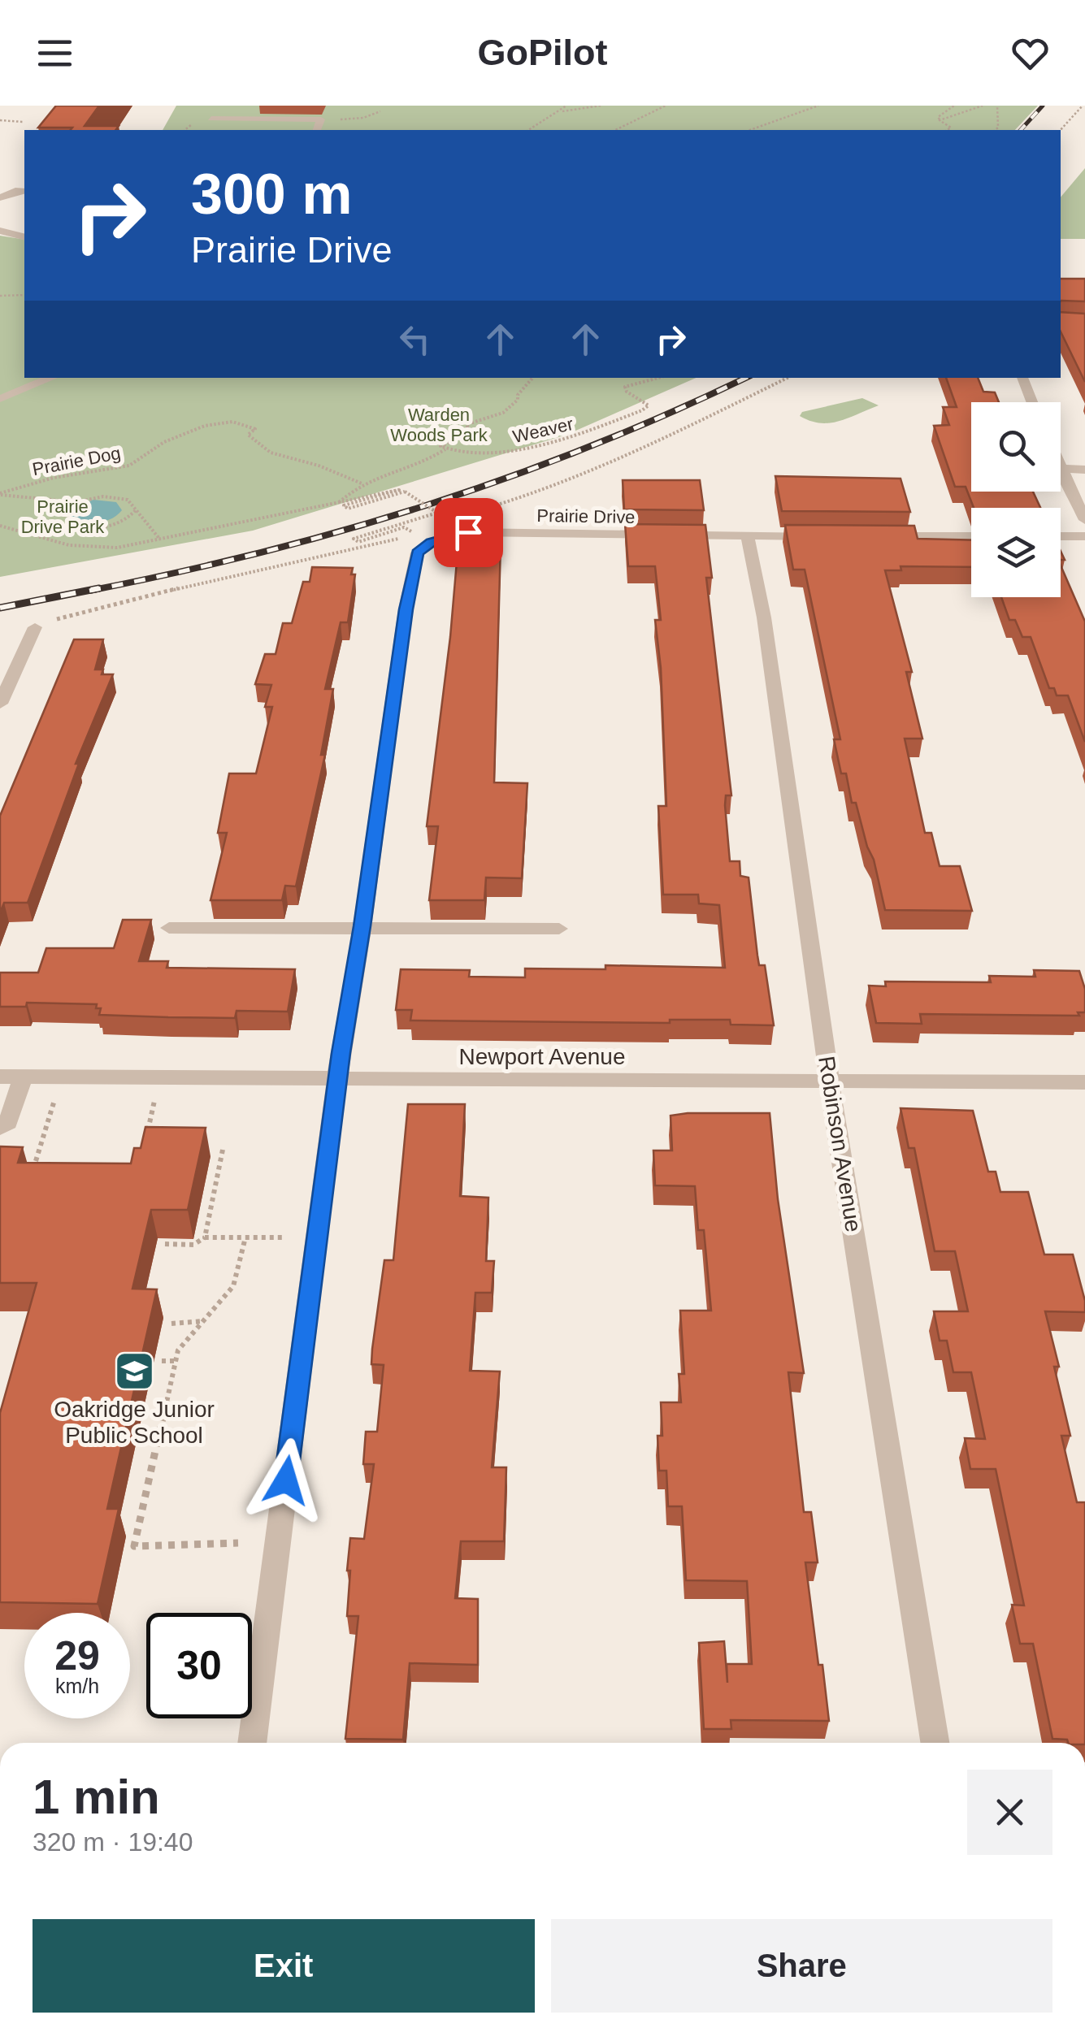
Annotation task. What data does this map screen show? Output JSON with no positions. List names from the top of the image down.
{
  "streets": {
    "street": ["Prairie Drive", "Newport Avenue", "Robinson Avenue"],
    "path": ["Weaver", "Prairie Dog"]
  },
  "crossings": [
    ["Prairie Drive", "Robinson Avenue"],
    ["Newport Avenue", "Robinson Avenue"]
  ],
  "parks": ["Warden Woods Park", "Prairie Drive Park"],
  "places": {
    "school or university": ["Oakridge Junior Public School"]
  },
  "page": {
    "header": "GoPilot",
    "turn": ["300 m", "Prairie Drive"],
    "speed": "29 km/h",
    "limit": "30",
    "heading": ["1 min", "320 m · 19:40"],
    "buttons": ["Exit", "Share"]
  }
}
